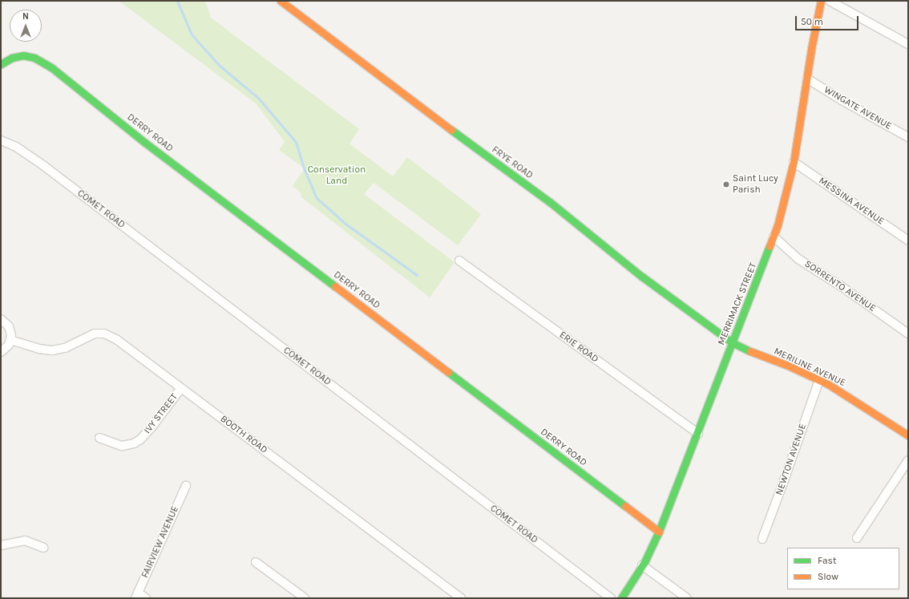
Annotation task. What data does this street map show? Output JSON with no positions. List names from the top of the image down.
{
  "streets": {
    "street": [
      "WINGATE AVENUE",
      "DERRY ROAD",
      "FRYE ROAD",
      "MESSINA AVENUE",
      "COMET ROAD",
      "SORRENTO AVENUE",
      "MERRIMACK STREET",
      "ERIE ROAD",
      "MERILINE AVENUE",
      "IVY STREET",
      "BOOTH ROAD",
      "NEWTON AVENUE",
      "FAIRVIEW AVENUE"
    ]
  },
  "crossings": [
    ["WINGATE AVENUE", "MERRIMACK STREET"],
    ["DERRY ROAD", "MERRIMACK STREET"],
    ["FRYE ROAD", "MERRIMACK STREET"],
    ["FRYE ROAD", "MERILINE AVENUE"],
    ["MESSINA AVENUE", "MERRIMACK STREET"],
    ["SORRENTO AVENUE", "MERRIMACK STREET"],
    ["MERRIMACK STREET", "ERIE ROAD"],
    ["MERRIMACK STREET", "MERILINE AVENUE"],
    ["MERILINE AVENUE", "NEWTON AVENUE"],
    ["IVY STREET", "BOOTH ROAD"]
  ],
  "parks": ["Conservation Land"],
  "places": ["Saint Lucy Parish"],
  "legend": ["Fast", "Slow"],
  "scale_bar": "50 m",
  "north": "top"
}
